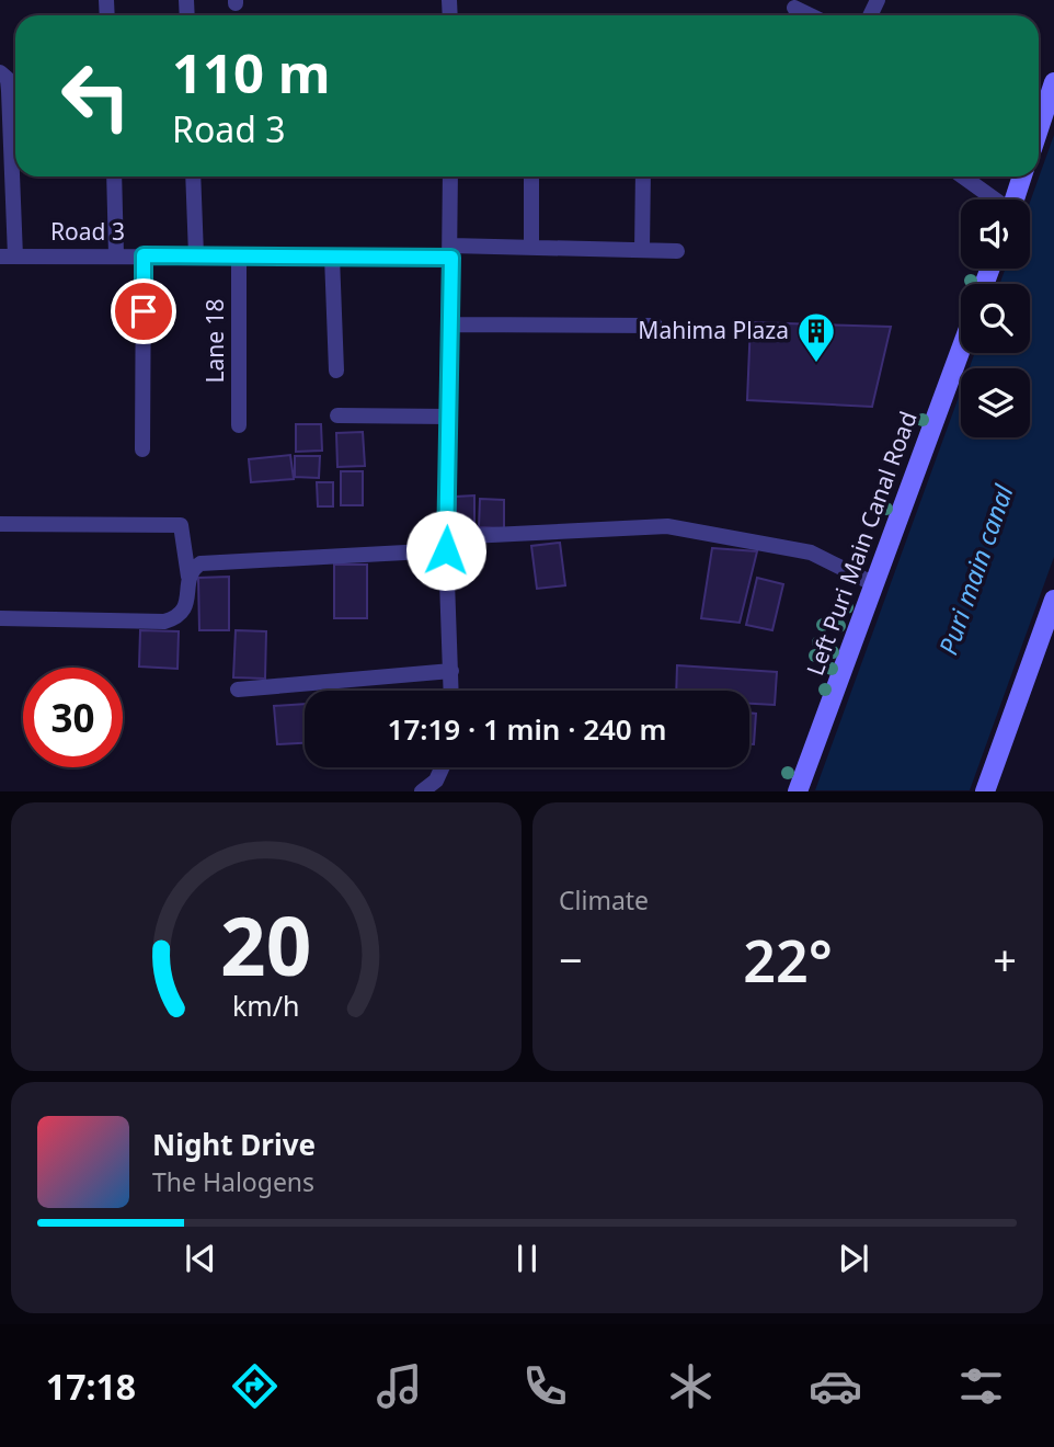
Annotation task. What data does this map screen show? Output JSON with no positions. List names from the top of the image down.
{
  "streets": {
    "street": ["Road 3", "Lane 18", "Left Puri Main Canal Road"]
  },
  "crossings": [
    ["Road 3", "Lane 18"]
  ],
  "water": ["Puri main canal"],
  "places": {
    "building": ["Mahima Plaza"]
  },
  "page": {
    "turn": ["110 m", "Road 3"],
    "limit": "30",
    "trip": "17:19 · 1 min · 240 m",
    "tile": "Climate",
    "heat": ["−", "22°", "+"],
    "song": ["Night Drive", "The Halogens"],
    "tabs": "17:18",
    "gauge": ["20", "km/h"]
  }
}
